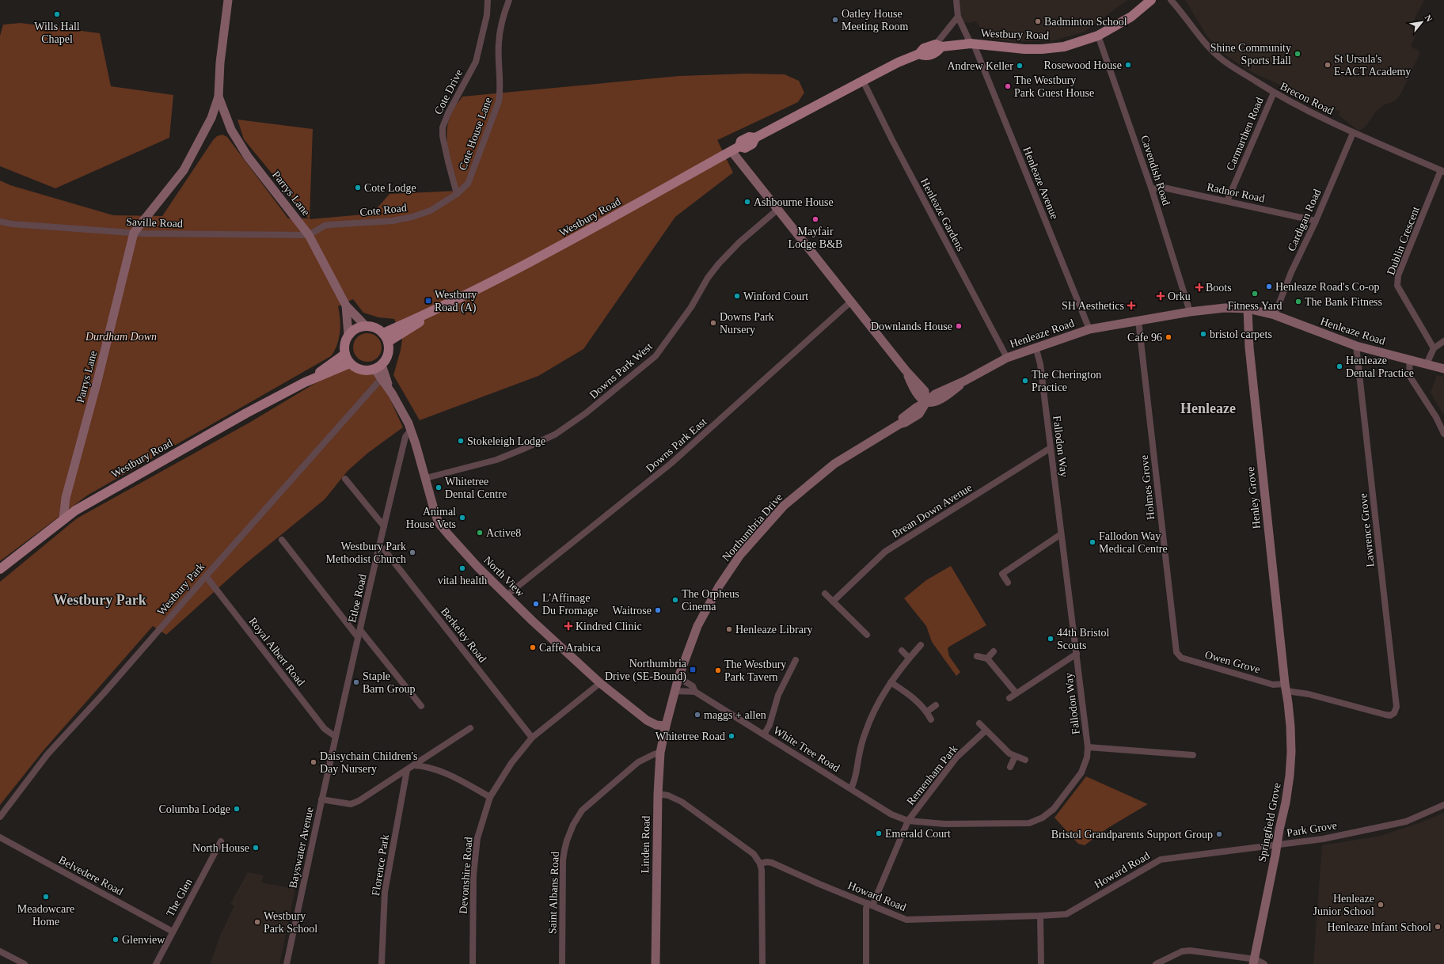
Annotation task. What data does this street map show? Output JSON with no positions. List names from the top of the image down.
{
  "streets": {
    "main road": [
      "Westbury Road",
      "Parrys Lane",
      "Henleaze Road",
      "Henley Grove",
      "Northumbria Drive",
      "North View",
      "Springfield Grove",
      "Linden Road"
    ],
    "street": [
      "Cote Drive",
      "Brecon Road",
      "Cote House Lane",
      "Carmarthen Road",
      "Cavendish Road",
      "Henleaze Avenue",
      "Radnor Road",
      "Cote Road",
      "Henleaze Gardens",
      "Cardigan Road",
      "Saville Road",
      "Dublin Crescent",
      "Downs Park West",
      "Downs Park East",
      "Fallodon Way",
      "Holmes Grove",
      "Brean Down Avenue",
      "Lawrence Grove",
      "Westbury Park",
      "Etloe Road",
      "Berkeley Road",
      "Royal Albert Road",
      "Owen Grove",
      "White Tree Road",
      "Remenham Park",
      "Park Grove",
      "Bayswater Avenue",
      "Florence Park",
      "Howard Road",
      "Belvedere Road",
      "Devonshire Road",
      "Saint Albans Road",
      "The Glen"
    ]
  },
  "crossings": [
    ["Westbury Road", "Cavendish Road"],
    ["Westbury Road", "Henleaze Avenue"],
    ["Westbury Road", "Parrys Lane"],
    ["Westbury Road", "Henleaze Gardens"],
    ["Westbury Road", "North View"],
    ["Cote Drive", "Cote House Lane"],
    ["Cote Drive", "Cote Road"],
    ["Brecon Road", "Carmarthen Road"],
    ["Brecon Road", "Cardigan Road"],
    ["Brecon Road", "Dublin Crescent"],
    ["Cote House Lane", "Cote Road"],
    ["Carmarthen Road", "Radnor Road"],
    ["Cavendish Road", "Radnor Road"],
    ["Cavendish Road", "Henleaze Road"],
    ["Henleaze Avenue", "Henleaze Road"],
    ["Radnor Road", "Cardigan Road"],
    ["Parrys Lane", "Cote Road"],
    ["Parrys Lane", "Saville Road"],
    ["Parrys Lane", "North View"],
    ["Cote Road", "Saville Road"],
    ["Henleaze Gardens", "Henleaze Road"],
    ["Cardigan Road", "Henleaze Road"],
    ["Henleaze Road", "Fallodon Way"],
    ["Henleaze Road", "Holmes Grove"],
    ["Henleaze Road", "Henley Grove"],
    ["Henleaze Road", "Northumbria Drive"],
    ["Henleaze Road", "Lawrence Grove"],
    ["Downs Park West", "North View"],
    ["Downs Park East", "North View"],
    ["Fallodon Way", "Brean Down Avenue"],
    ["Fallodon Way", "White Tree Road"],
    ["Fallodon Way", "Remenham Park"],
    ["Holmes Grove", "Owen Grove"],
    ["Henley Grove", "Owen Grove"],
    ["Henley Grove", "Springfield Grove"],
    ["Northumbria Drive", "North View"],
    ["Northumbria Drive", "White Tree Road"],
    ["Northumbria Drive", "Linden Road"],
    ["Lawrence Grove", "Owen Grove"],
    ["North View", "Westbury Park"],
    ["North View", "Etloe Road"],
    ["North View", "Linden Road"],
    ["North View", "Devonshire Road"],
    ["Westbury Park", "Royal Albert Road"],
    ["Etloe Road", "Berkeley Road"],
    ["Etloe Road", "Royal Albert Road"],
    ["Etloe Road", "Bayswater Avenue"],
    ["Berkeley Road", "Devonshire Road"],
    ["Royal Albert Road", "Bayswater Avenue"],
    ["Owen Grove", "Springfield Grove"],
    ["White Tree Road", "Remenham Park"],
    ["Springfield Grove", "Park Grove"],
    ["Park Grove", "Howard Road"],
    ["Linden Road", "Saint Albans Road"],
    ["Belvedere Road", "The Glen"]
  ],
  "districts": ["Henleaze", "Westbury Park"],
  "parks": ["Durdham Down"],
  "places": {
    "other": [
      "Wills Hall Chapel",
      "Oatley House Meeting Room",
      "Badminton School",
      "Shine Community Sports Hall",
      "Rosewood House",
      "St Ursula's E-ACT Academy",
      "Andrew Keller",
      "The Westbury Park Guest House",
      "Cote Lodge",
      "Ashbourne House",
      "Mayfair Lodge B&B",
      "Henleaze Road's Co-op",
      "Fitness Yard",
      "Winford Court",
      "The Bank Fitness",
      "Downs Park Nursery",
      "Downlands House",
      "bristol carpets",
      "Cafe 96",
      "Henleaze Dental Practice",
      "The Cherington Practice",
      "Stokeleigh Lodge",
      "Whitetree Dental Centre",
      "Animal House Vets",
      "Active8",
      "Fallodon Way Medical Centre",
      "Westbury Park Methodist Church",
      "vital health",
      "The Orpheus Cinema",
      "L'Affinage Du Fromage",
      "Waitrose",
      "Henleaze Library",
      "44th Bristol Scouts",
      "Caffe Arabica",
      "The Westbury Park Tavern",
      "Staple Barn Group",
      "maggs + allen",
      "Whitetree Road",
      "Daisychain Children's Day Nursery",
      "Columba Lodge",
      "Emerald Court",
      "Bristol Grandparents Support Group",
      "North House",
      "Meadowcare Home",
      "Henleaze Junior School",
      "Westbury Park School",
      "Henleaze Infant School",
      "Glenview"
    ],
    "health": [
      "Boots",
      "Orku",
      "SH Aesthetics",
      "Kindred Clinic"
    ],
    "transit": ["Westbury Road (A)", "Northumbria Drive (SE-Bound)"]
  },
  "north": "top right"
}
